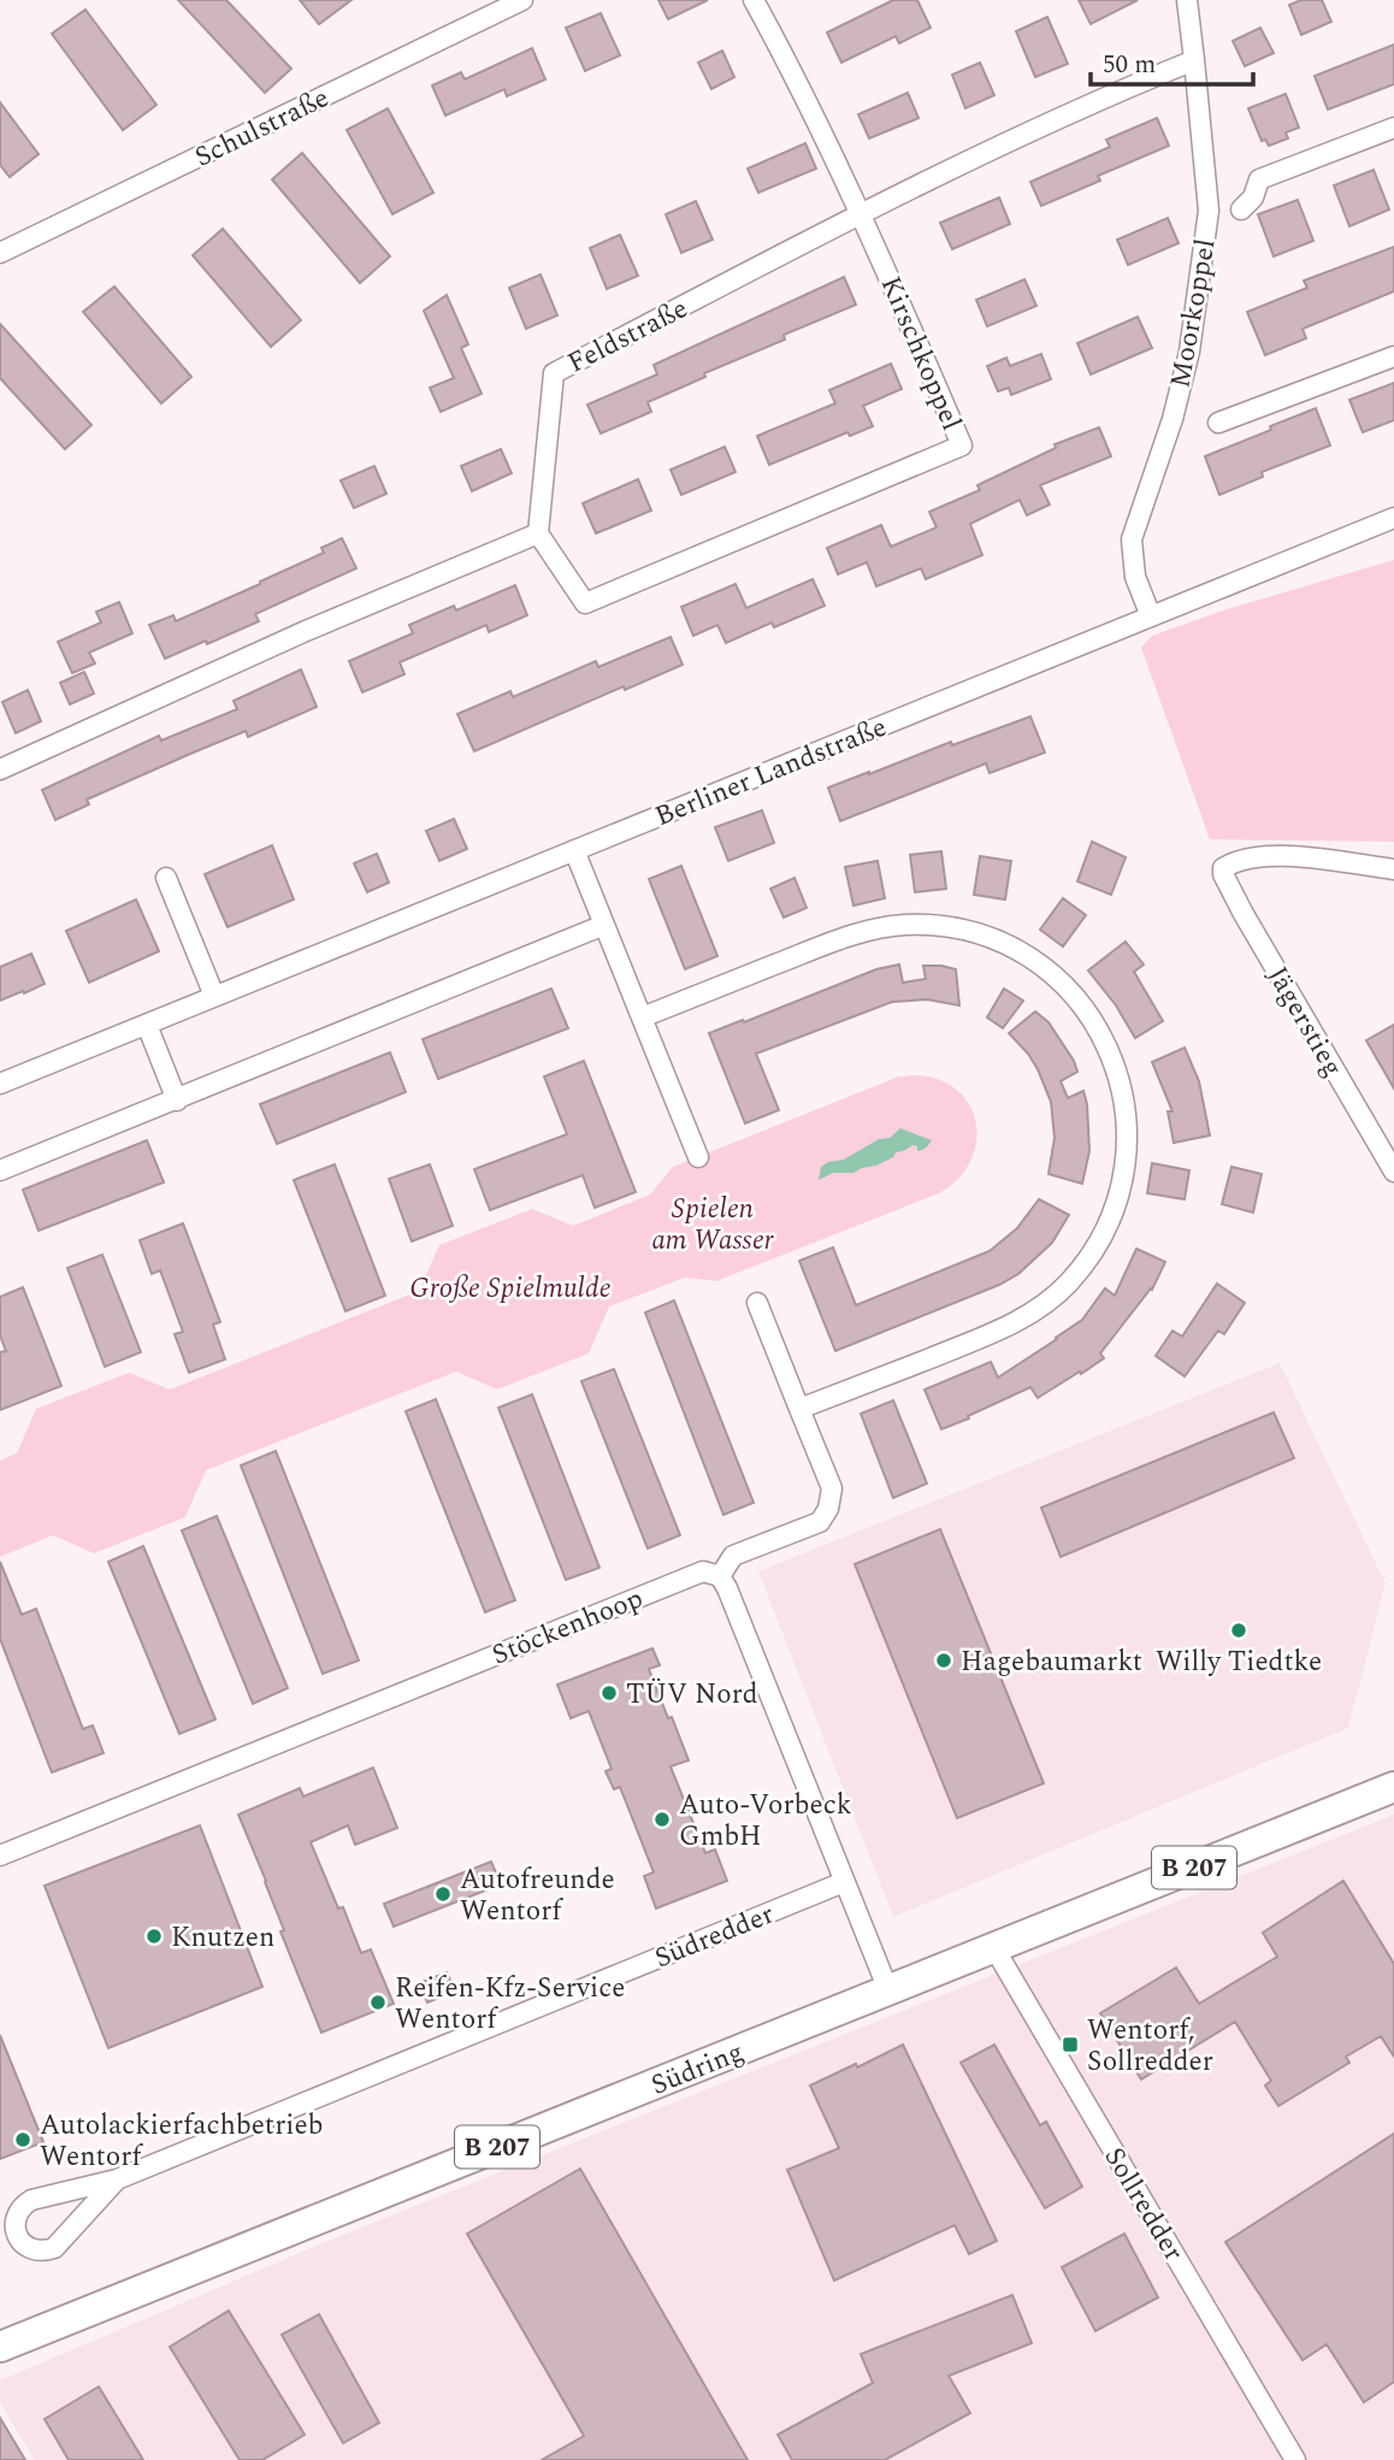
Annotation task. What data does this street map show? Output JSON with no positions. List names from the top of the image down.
{
  "streets": {
    "main road": ["B 207", "Südring"],
    "street": [
      "Schulstraße",
      "Moorkoppel",
      "Feldstraße",
      "Kirschkoppel",
      "Berliner Landstraße",
      "Jägerstieg",
      "Stöckenhoop",
      "Südredder",
      "Sollredder"
    ]
  },
  "crossings": [
    ["Moorkoppel", "Feldstraße"],
    ["Moorkoppel", "Berliner Landstraße"],
    ["Feldstraße", "Kirschkoppel"],
    ["Südring", "Sollredder"]
  ],
  "parks": ["Spielen am Wasser", "Große Spielmulde"],
  "places": {
    "other": [
      "Willy Tiedtke",
      "Hagebaumarkt",
      "TÜV Nord",
      "Auto-Vorbeck GmbH",
      "Autofreunde Wentorf",
      "Knutzen",
      "Reifen-Kfz-Service Wentorf",
      "Autolackierfachbetrieb Wentorf"
    ],
    "transit": ["Wentorf, Sollredder"]
  },
  "scale_bar": "50 m"
}
